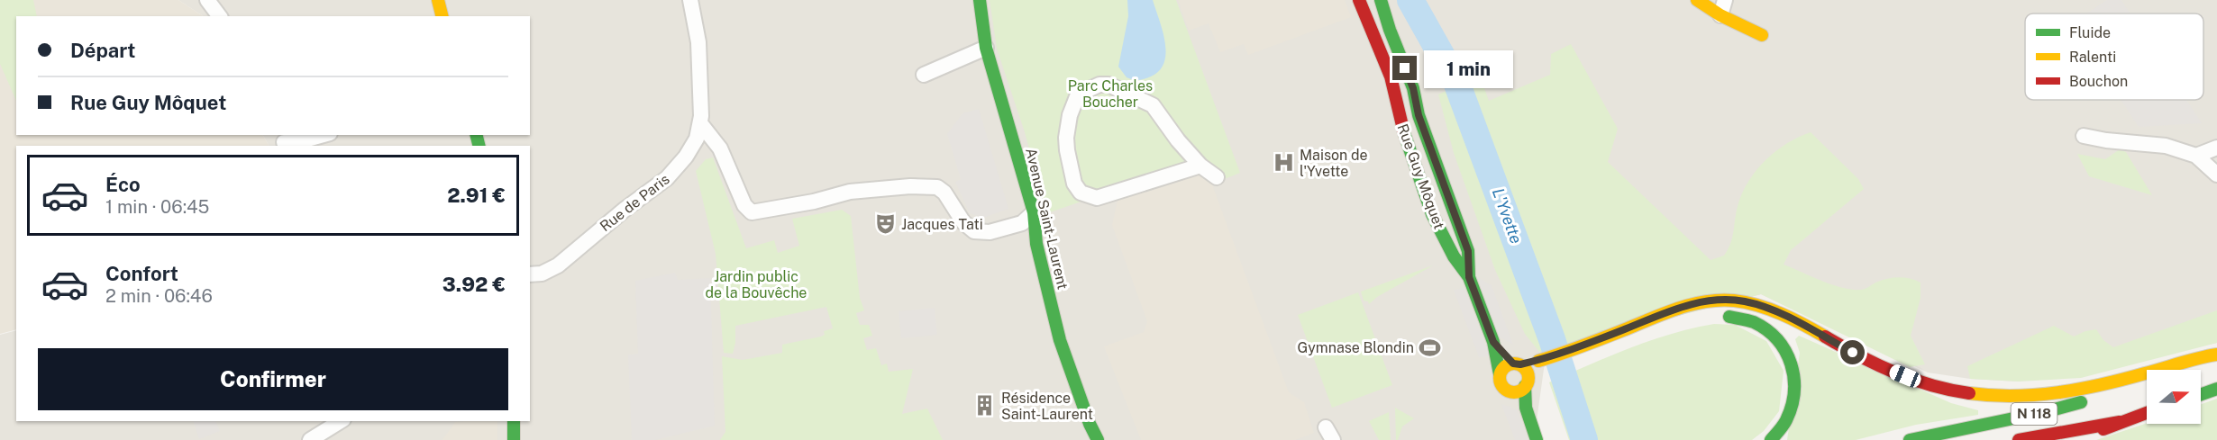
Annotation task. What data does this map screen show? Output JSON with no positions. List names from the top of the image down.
{
  "streets": {
    "main road": ["Rue Guy Môquet", "Avenue Saint-Laurent", "N 118"],
    "street": ["Rue de Paris"]
  },
  "water": ["L'Yvette"],
  "parks": ["Parc Charles Boucher", "Jardin public de la Bouvêche"],
  "places": {
    "hospital": ["Maison de l'Yvette"],
    "theatre": ["Jacques Tati"],
    "sports": ["Gymnase Blondin"],
    "building": ["Résidence Saint-Laurent"]
  },
  "legend": ["Fluide", "Ralenti", "Bouchon"],
  "north": "right",
  "page": {
    "banner": ["Départ", "Rue Guy Môquet"],
    "bubble": "1 min",
    "list": [
      {
        "name": "Éco",
        "note": "1 min · 06:45",
        "value": "2.91 €"
      },
      {
        "name": "Confort",
        "note": "2 min · 06:46",
        "value": "3.92 €"
      }
    ],
    "buttons": "Confirmer"
  }
}
